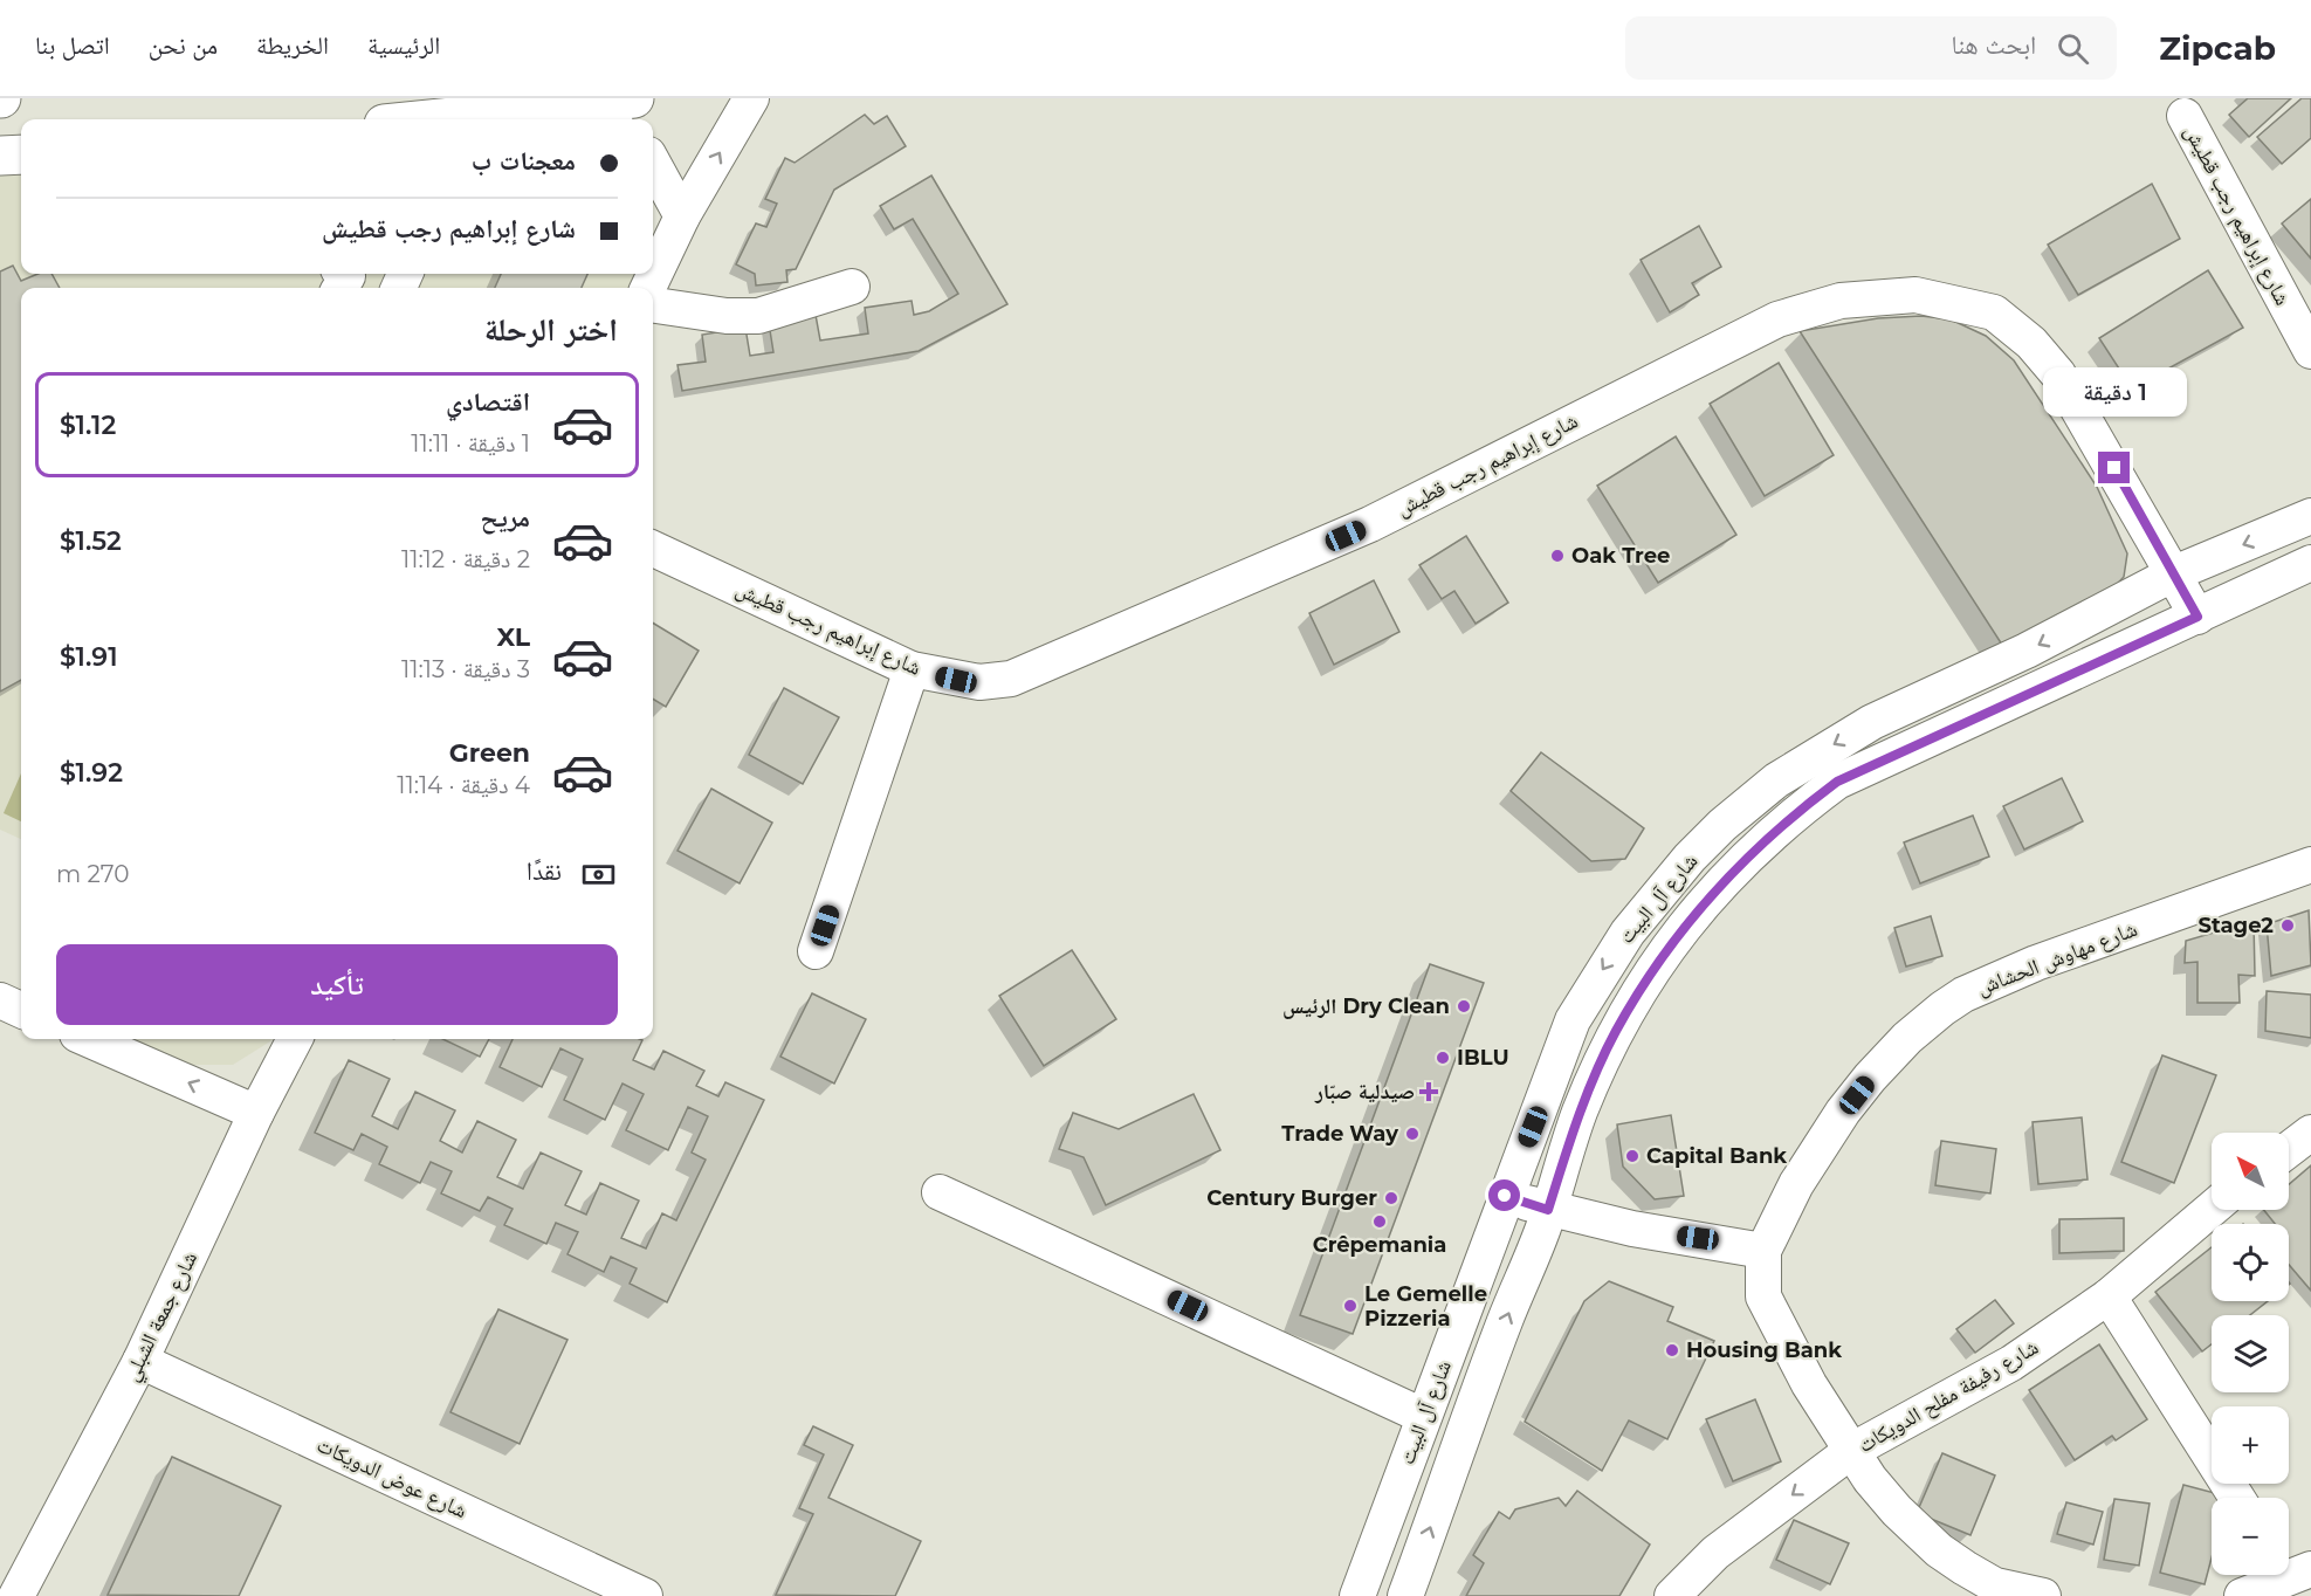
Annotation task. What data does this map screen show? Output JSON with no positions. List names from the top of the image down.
{
  "streets": {
    "street": [
      "شارع إبراهيم رجب قطيش",
      "شارع آل البيت",
      "شارع مهاوش الحشاش",
      "شارع جمعة الشبلي",
      "شارع رفيفة مفلح الدويكات",
      "شارع عوض الدويكات"
    ]
  },
  "crossings": [
    ["شارع إبراهيم رجب قطيش", "شارع آل البيت"],
    ["شارع مهاوش الحشاش", "شارع رفيفة مفلح الدويكات"],
    ["شارع جمعة الشبلي", "شارع عوض الدويكات"]
  ],
  "places": {
    "other": [
      "Oak Tree",
      "Stage2",
      "الرئيس Dry Clean",
      "IBLU",
      "Trade Way",
      "Capital Bank",
      "Century Burger",
      "Crêpemania",
      "Le Gemelle Pizzeria",
      "Housing Bank"
    ],
    "health": ["صيدلية صبّار"]
  },
  "north": "top left",
  "page": {
    "header": "Zipcab",
    "search": "ابحث هنا",
    "nav": [
      "الرئيسية",
      "الخريطة",
      "من نحن",
      "اتصل بنا"
    ],
    "banner": ["معجنات ب", "شارع إبراهيم رجب قطيش"],
    "heading": "اختر الرحلة",
    "bubble": "1 دقيقة",
    "list": [
      {
        "name": "اقتصادي",
        "note": "1 دقيقة · 11:11",
        "value": "$1.12"
      },
      {
        "name": "مريح",
        "note": "2 دقيقة · 11:12",
        "value": "$1.52"
      },
      {
        "name": "XL",
        "note": "3 دقيقة · 11:13",
        "value": "$1.91"
      },
      {
        "name": "Green",
        "note": "4 دقيقة · 11:14",
        "value": "$1.92"
      }
    ],
    "pay": ["نقدًا", "270 m"],
    "buttons": "تأكيد",
    "map_buttons": ["+", "−"]
  }
}
